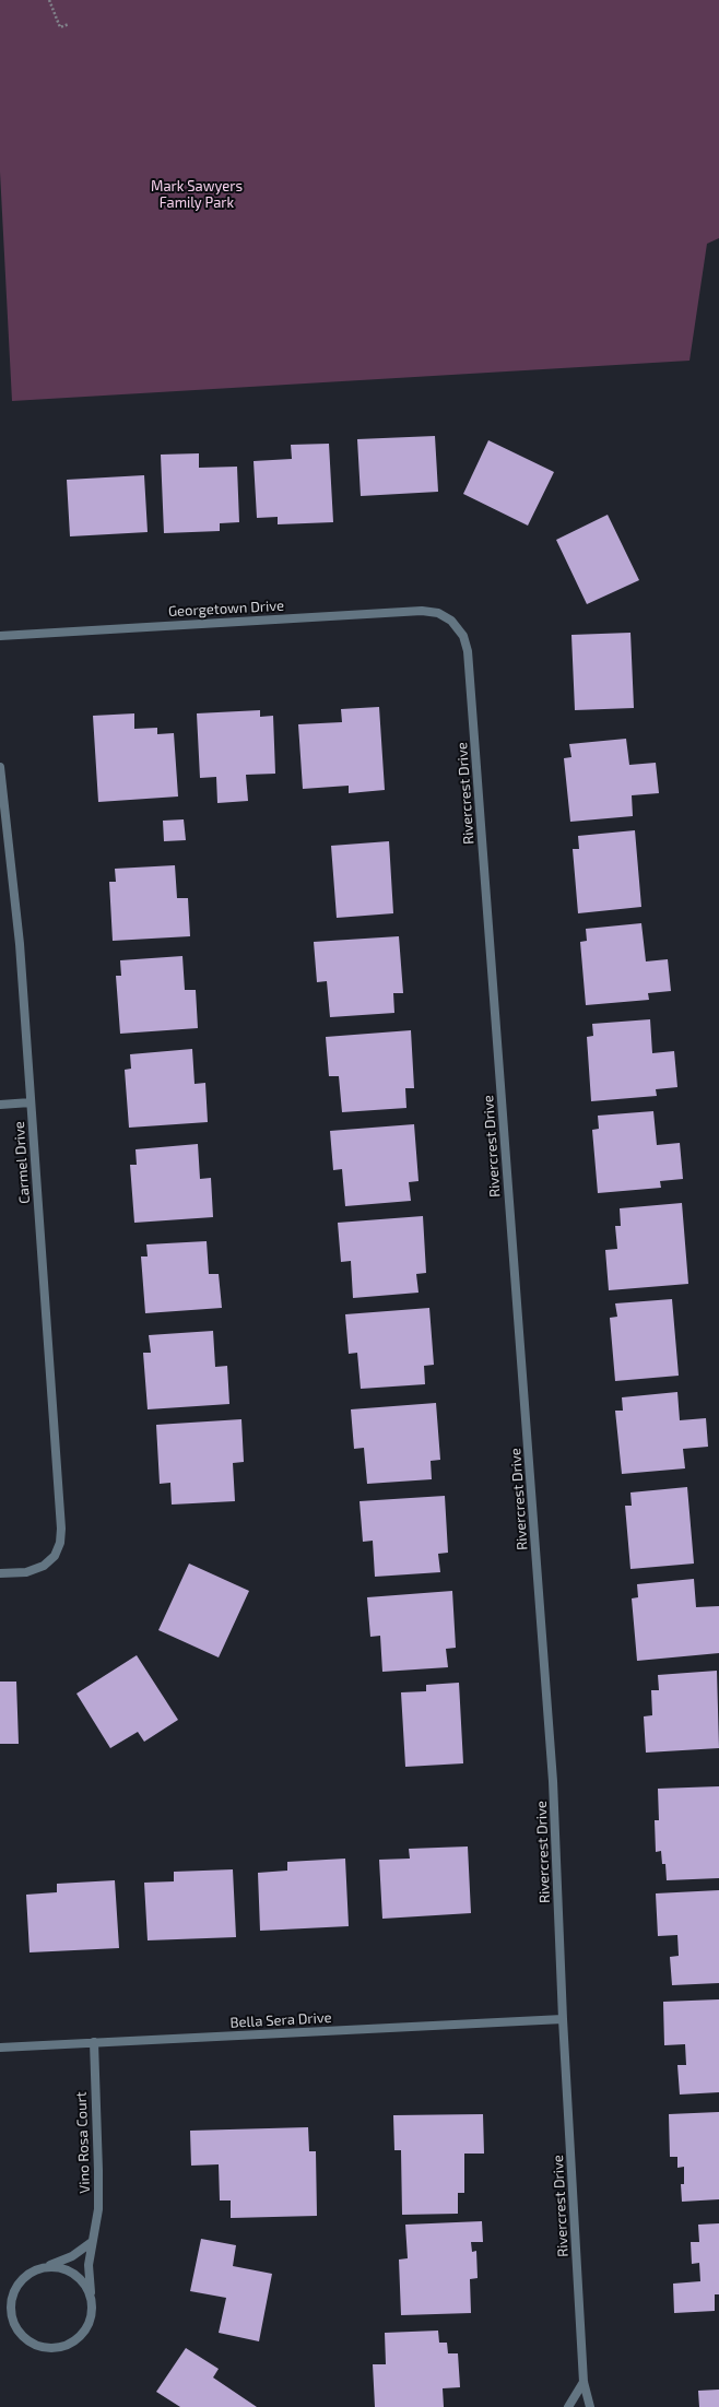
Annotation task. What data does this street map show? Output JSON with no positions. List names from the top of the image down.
{
  "streets": {
    "street": [
      "Georgetown Drive",
      "Rivercrest Drive",
      "Carmel Drive",
      "Bella Sera Drive",
      "Vino Rosa Court"
    ]
  },
  "crossings": [
    ["Georgetown Drive", "Rivercrest Drive"],
    ["Rivercrest Drive", "Bella Sera Drive"],
    ["Bella Sera Drive", "Vino Rosa Court"]
  ],
  "parks": ["Mark Sawyers Family Park"]
}
